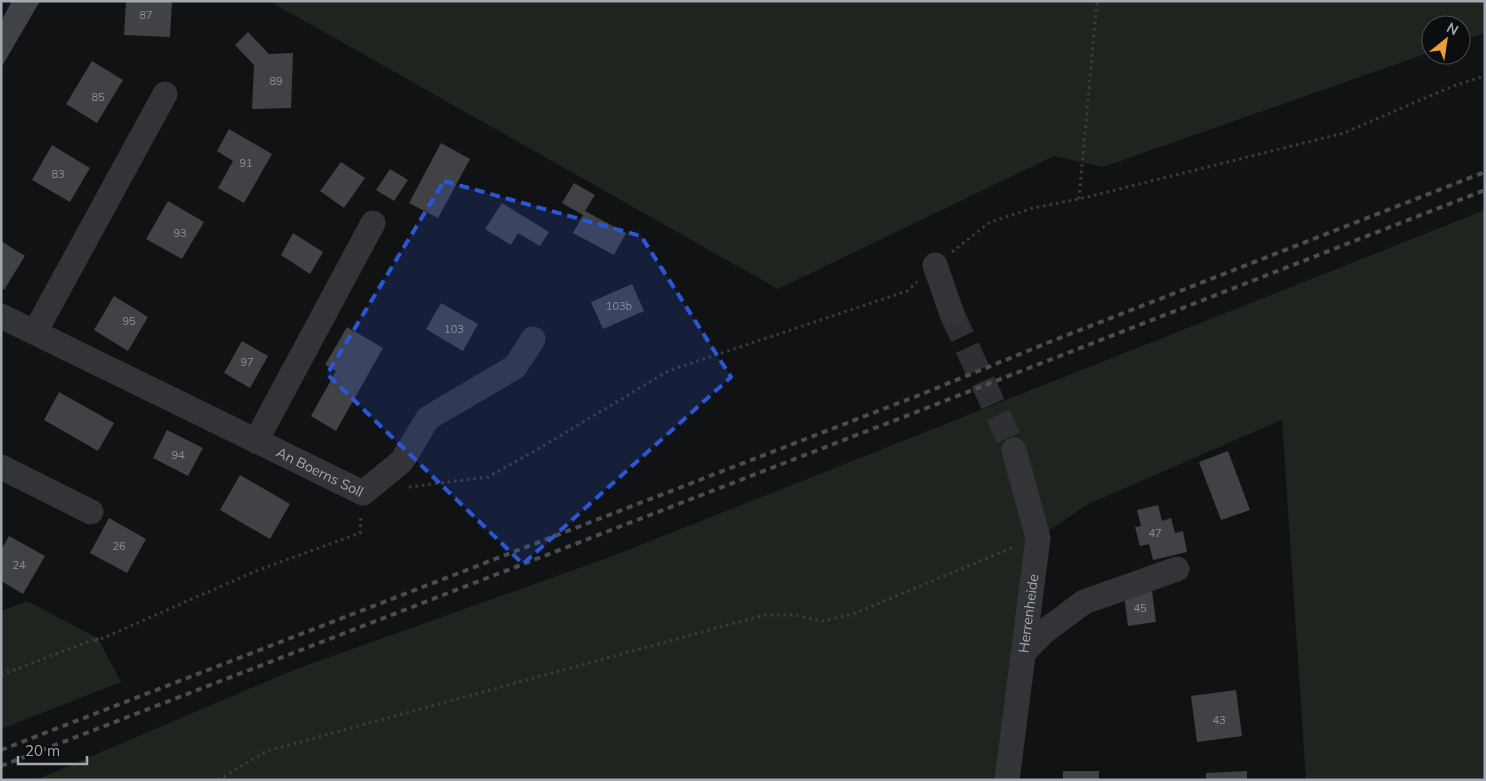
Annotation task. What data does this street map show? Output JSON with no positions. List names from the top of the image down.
{
  "streets": {
    "street": ["An Boerns Soll", "Herrenheide"]
  },
  "house_numbers": [
    "87",
    "89",
    "85",
    "91",
    "83",
    "93",
    "103b",
    "95",
    "103",
    "97",
    "94",
    "47",
    "26",
    "24",
    "45",
    "43"
  ],
  "scale_bar": "20 m",
  "north": "top right"
}
